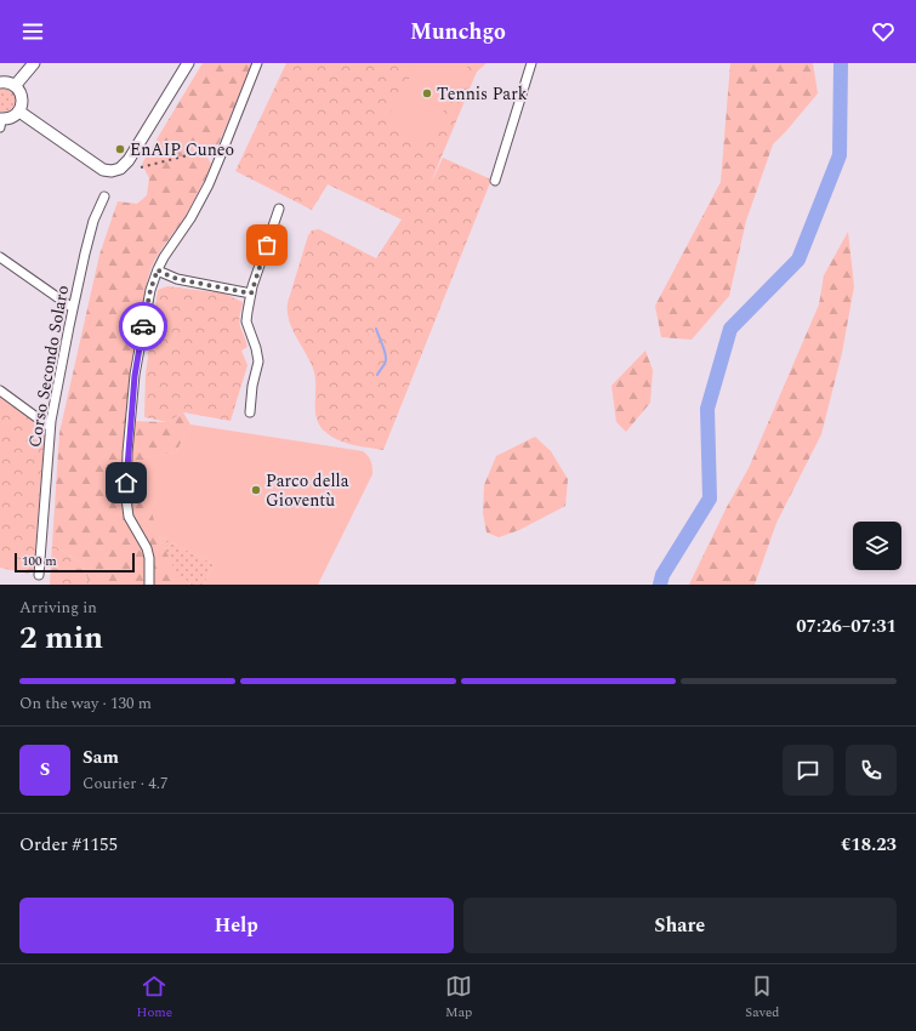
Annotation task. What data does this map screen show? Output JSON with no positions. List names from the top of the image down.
{
  "streets": {
    "street": ["Corso Secondo Solaro"]
  },
  "places": ["Tennis Park", "EnAIP Cuneo", "Parco della Gioventù"],
  "scale_bar": "100 m",
  "page": {
    "header": "Munchgo",
    "scale": "100 m",
    "heading": ["2 min", "Arriving in", "07:26–07:31"],
    "panel": [
      "Sam",
      "Courier · 4.7",
      "Order #1155",
      "€18.23"
    ],
    "bar": "On the way · 130 m",
    "round": "S",
    "buttons": ["Help", "Share"],
    "tabs": ["Home", "Map", "Saved"]
  }
}
